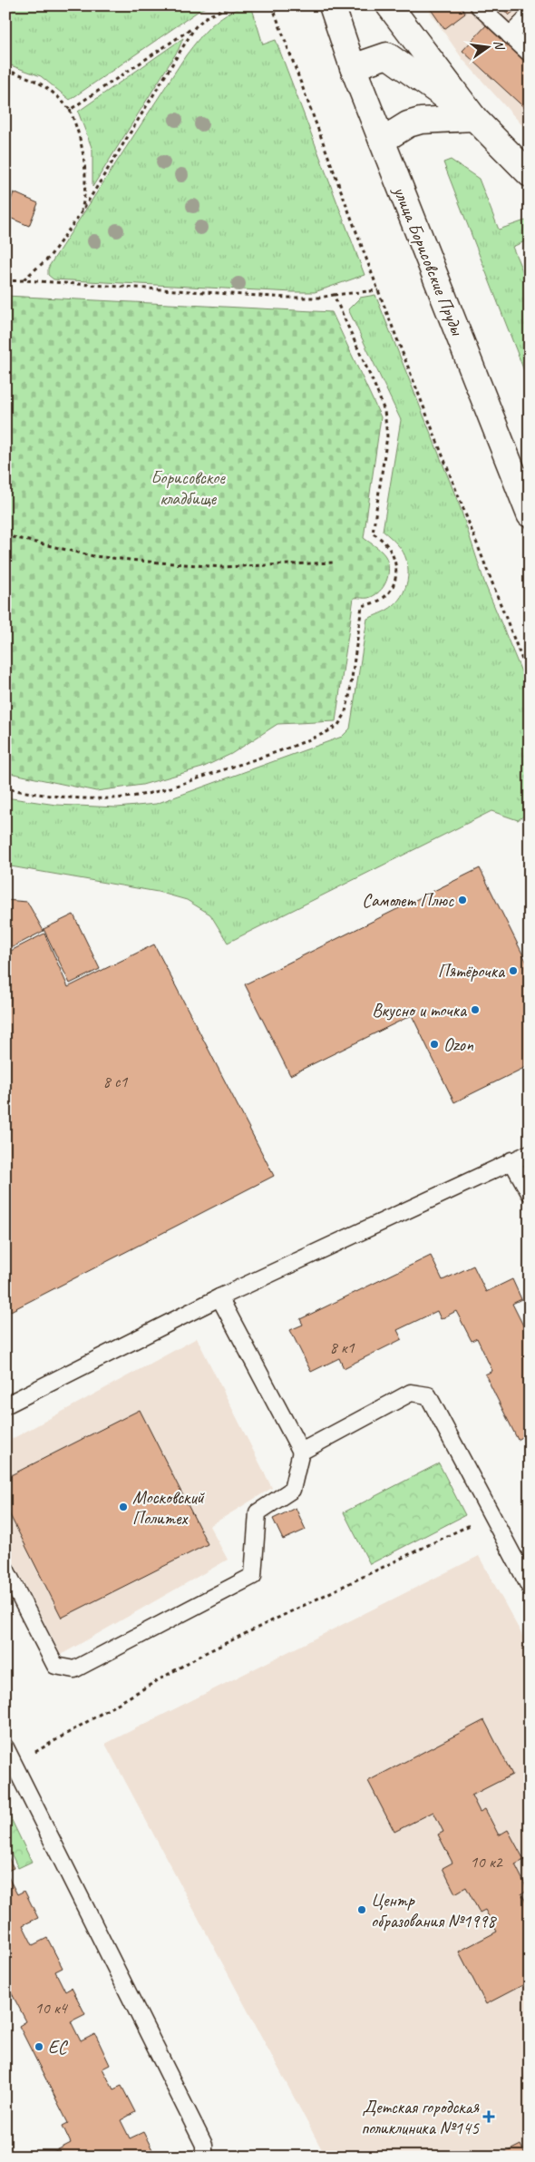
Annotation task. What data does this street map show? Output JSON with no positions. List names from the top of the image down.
{
  "streets": {
    "main road": ["улица Борисовские Пруды"]
  },
  "parks": ["Борисовское кладбище"],
  "places": {
    "other": [
      "Самолет Плюс",
      "Пятёрочка",
      "Вкусно и точка",
      "Ozon",
      "Московский Политех",
      "Центр образования №1998",
      "ЕС"
    ],
    "health": ["Детская городская поликлиника №145"]
  },
  "house_numbers": [
    "8 c1",
    "8 к1",
    "10 к2",
    "10 к4"
  ],
  "north": "right"
}
